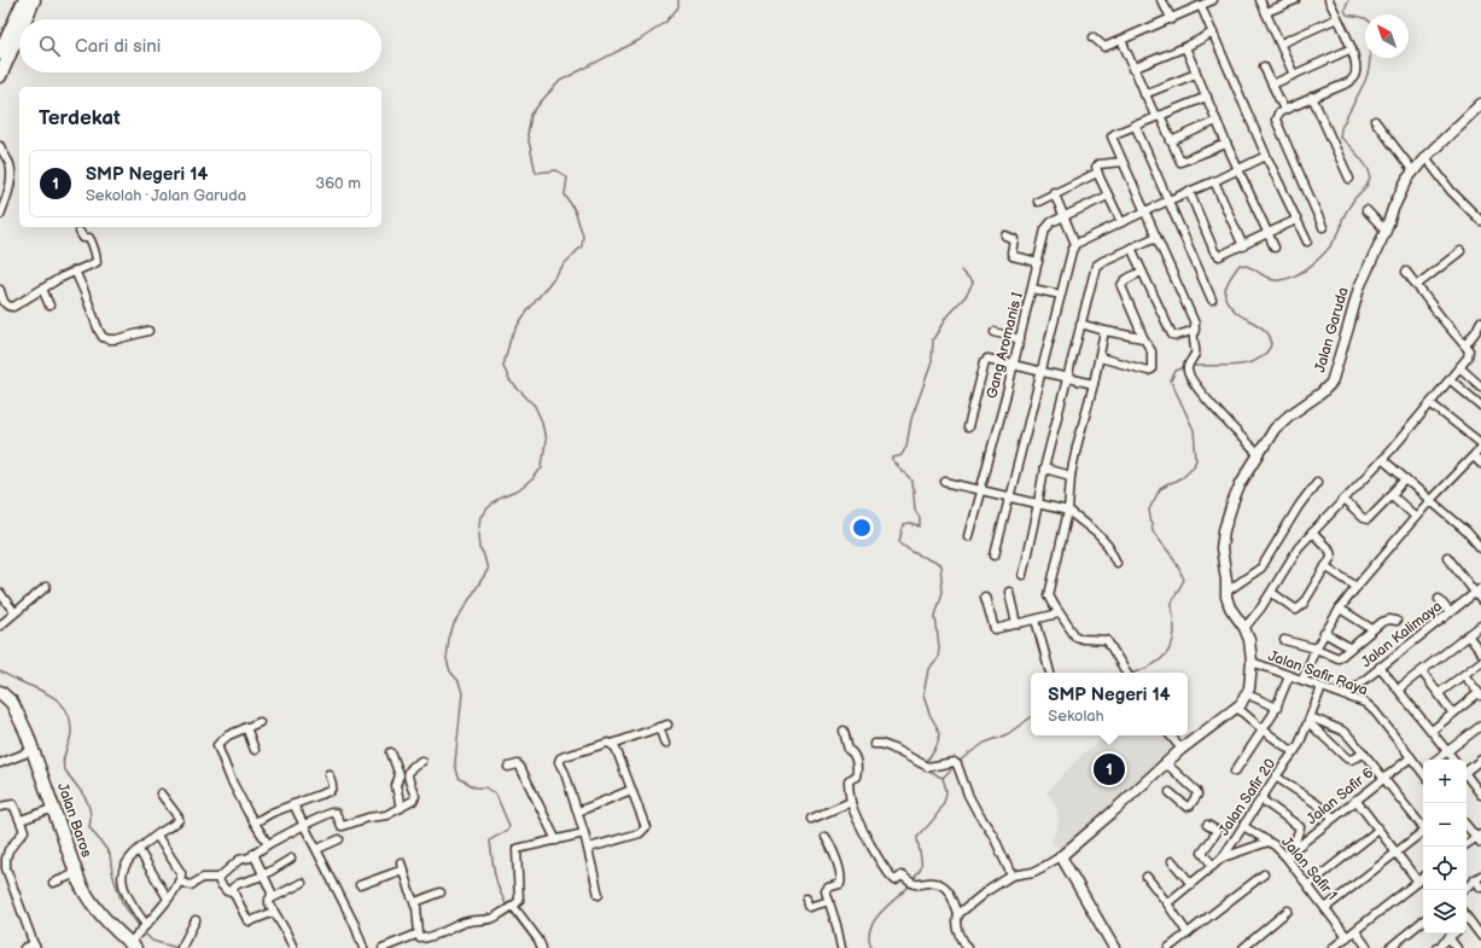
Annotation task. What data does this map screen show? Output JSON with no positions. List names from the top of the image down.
{
  "streets": {
    "main road": ["Jalan Baros"],
    "street": [
      "Jalan Garuda",
      "Gang Aromanis I",
      "Jalan Kalimaya",
      "Jalan Safir Raya",
      "Jalan Safir 6",
      "Jalan Safir 20",
      "Jalan Safir 1"
    ]
  },
  "crossings": [
    ["Jalan Garuda", "Jalan Safir Raya"],
    ["Jalan Kalimaya", "Jalan Safir Raya"],
    ["Jalan Safir Raya", "Jalan Safir 6"],
    ["Jalan Safir Raya", "Jalan Safir 20"],
    ["Jalan Safir 6", "Jalan Safir 1"],
    ["Jalan Safir 20", "Jalan Safir 1"]
  ],
  "north": "top left",
  "page": {
    "search": "Cari di sini",
    "heading": "Terdekat",
    "list": [
      {
        "mark": "1",
        "name": "SMP Negeri 14",
        "note": "Sekolah · Jalan Garuda",
        "value": "360 m"
      }
    ],
    "popup": ["SMP Negeri 14", "Sekolah"],
    "pins": "1",
    "map_buttons": ["+", "−"]
  }
}
